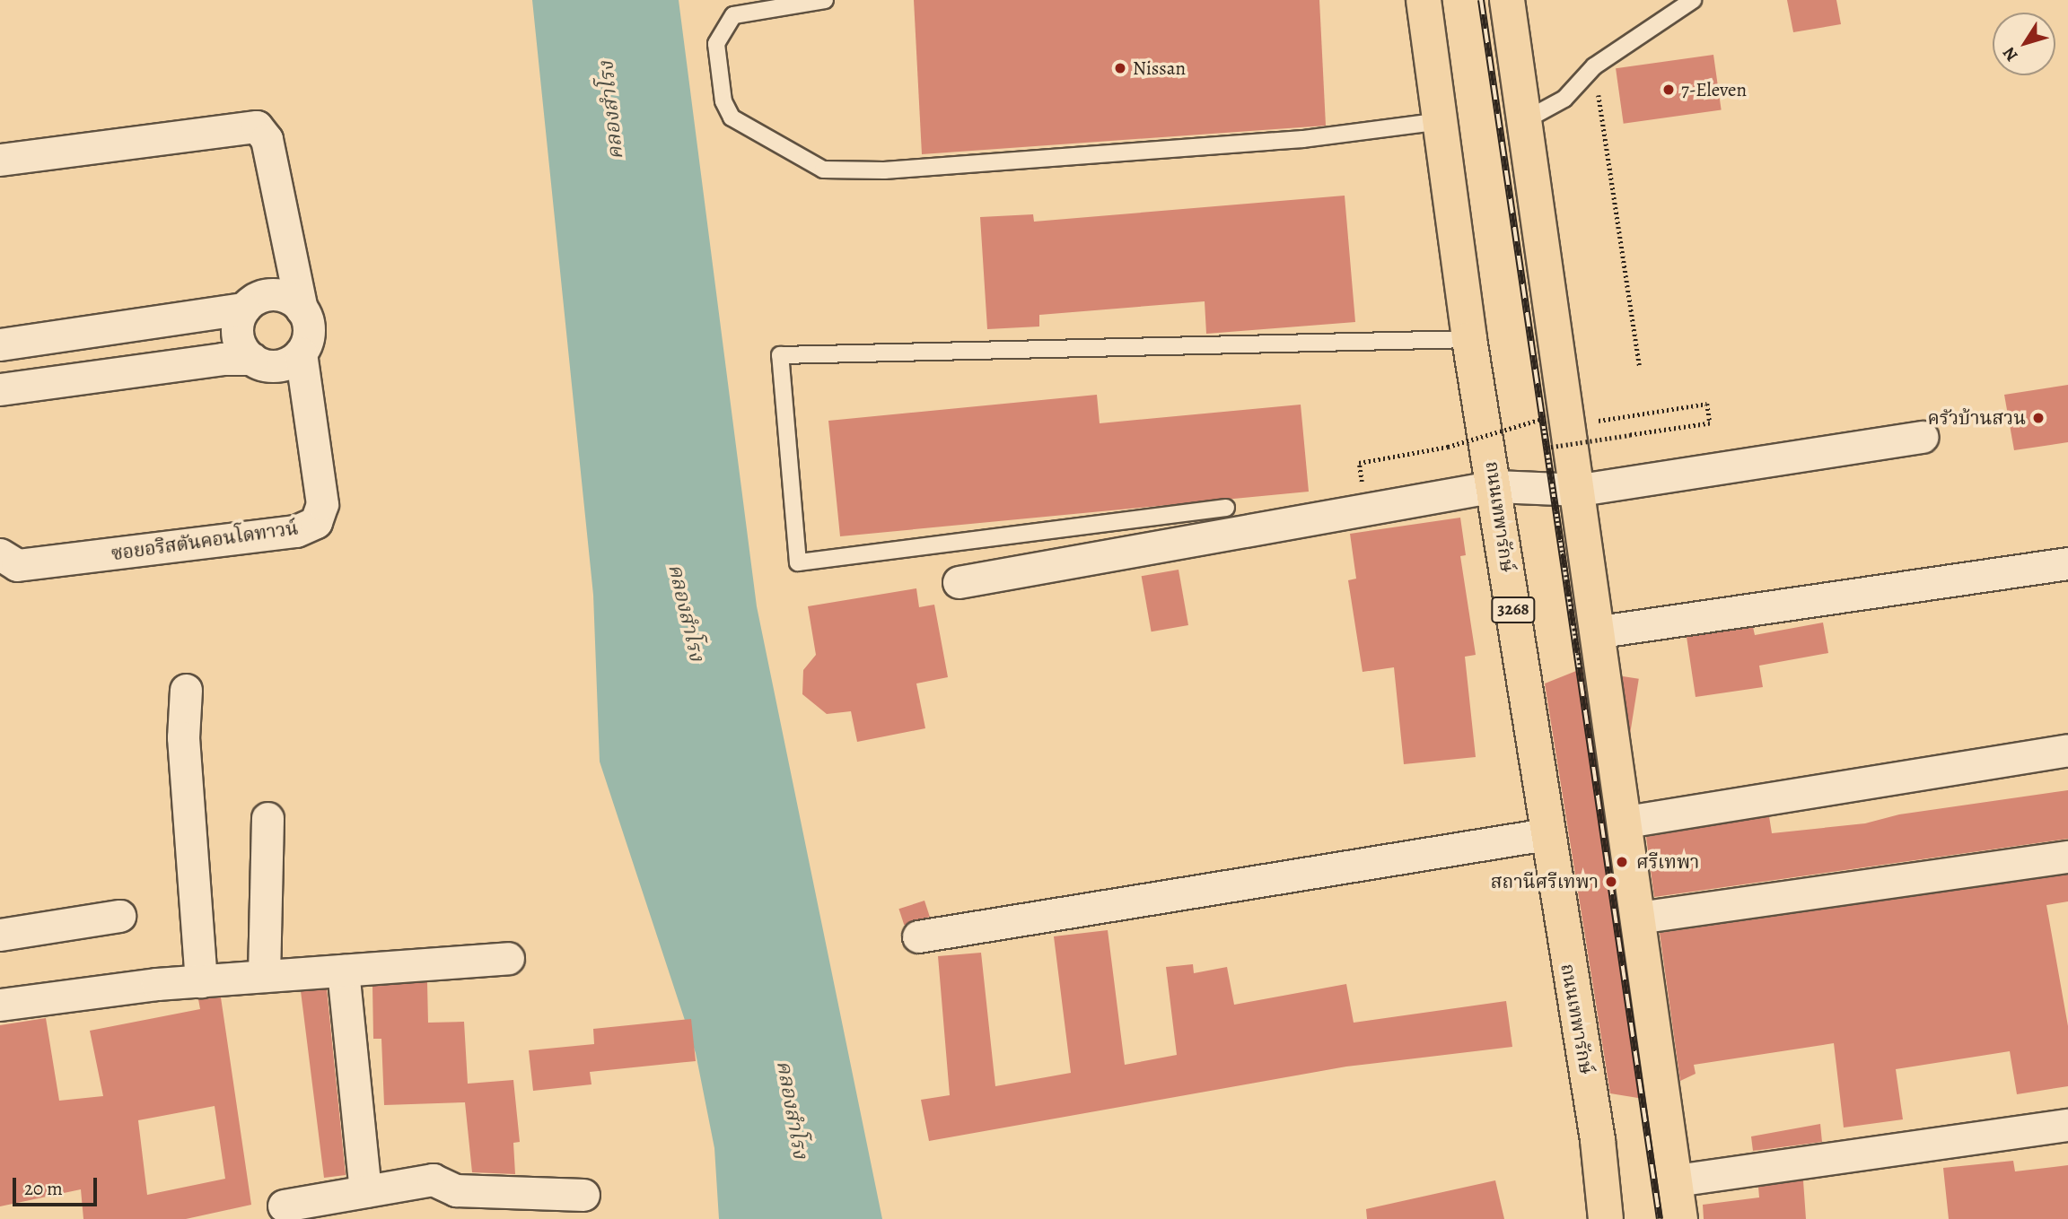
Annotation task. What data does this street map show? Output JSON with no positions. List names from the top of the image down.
{
  "streets": {
    "main road": ["ถนนเทพารักษ์", "3268"],
    "street": ["ซอยอริสตันคอนโดทาวน์"]
  },
  "water": ["คลองสำโรง"],
  "places": [
    "Nissan",
    "7-Eleven",
    "ครัวบ้านสวน",
    "ศรีเทพา",
    "สถานีศรีเทพา"
  ],
  "scale_bar": "20 m",
  "north": "bottom left"
}
